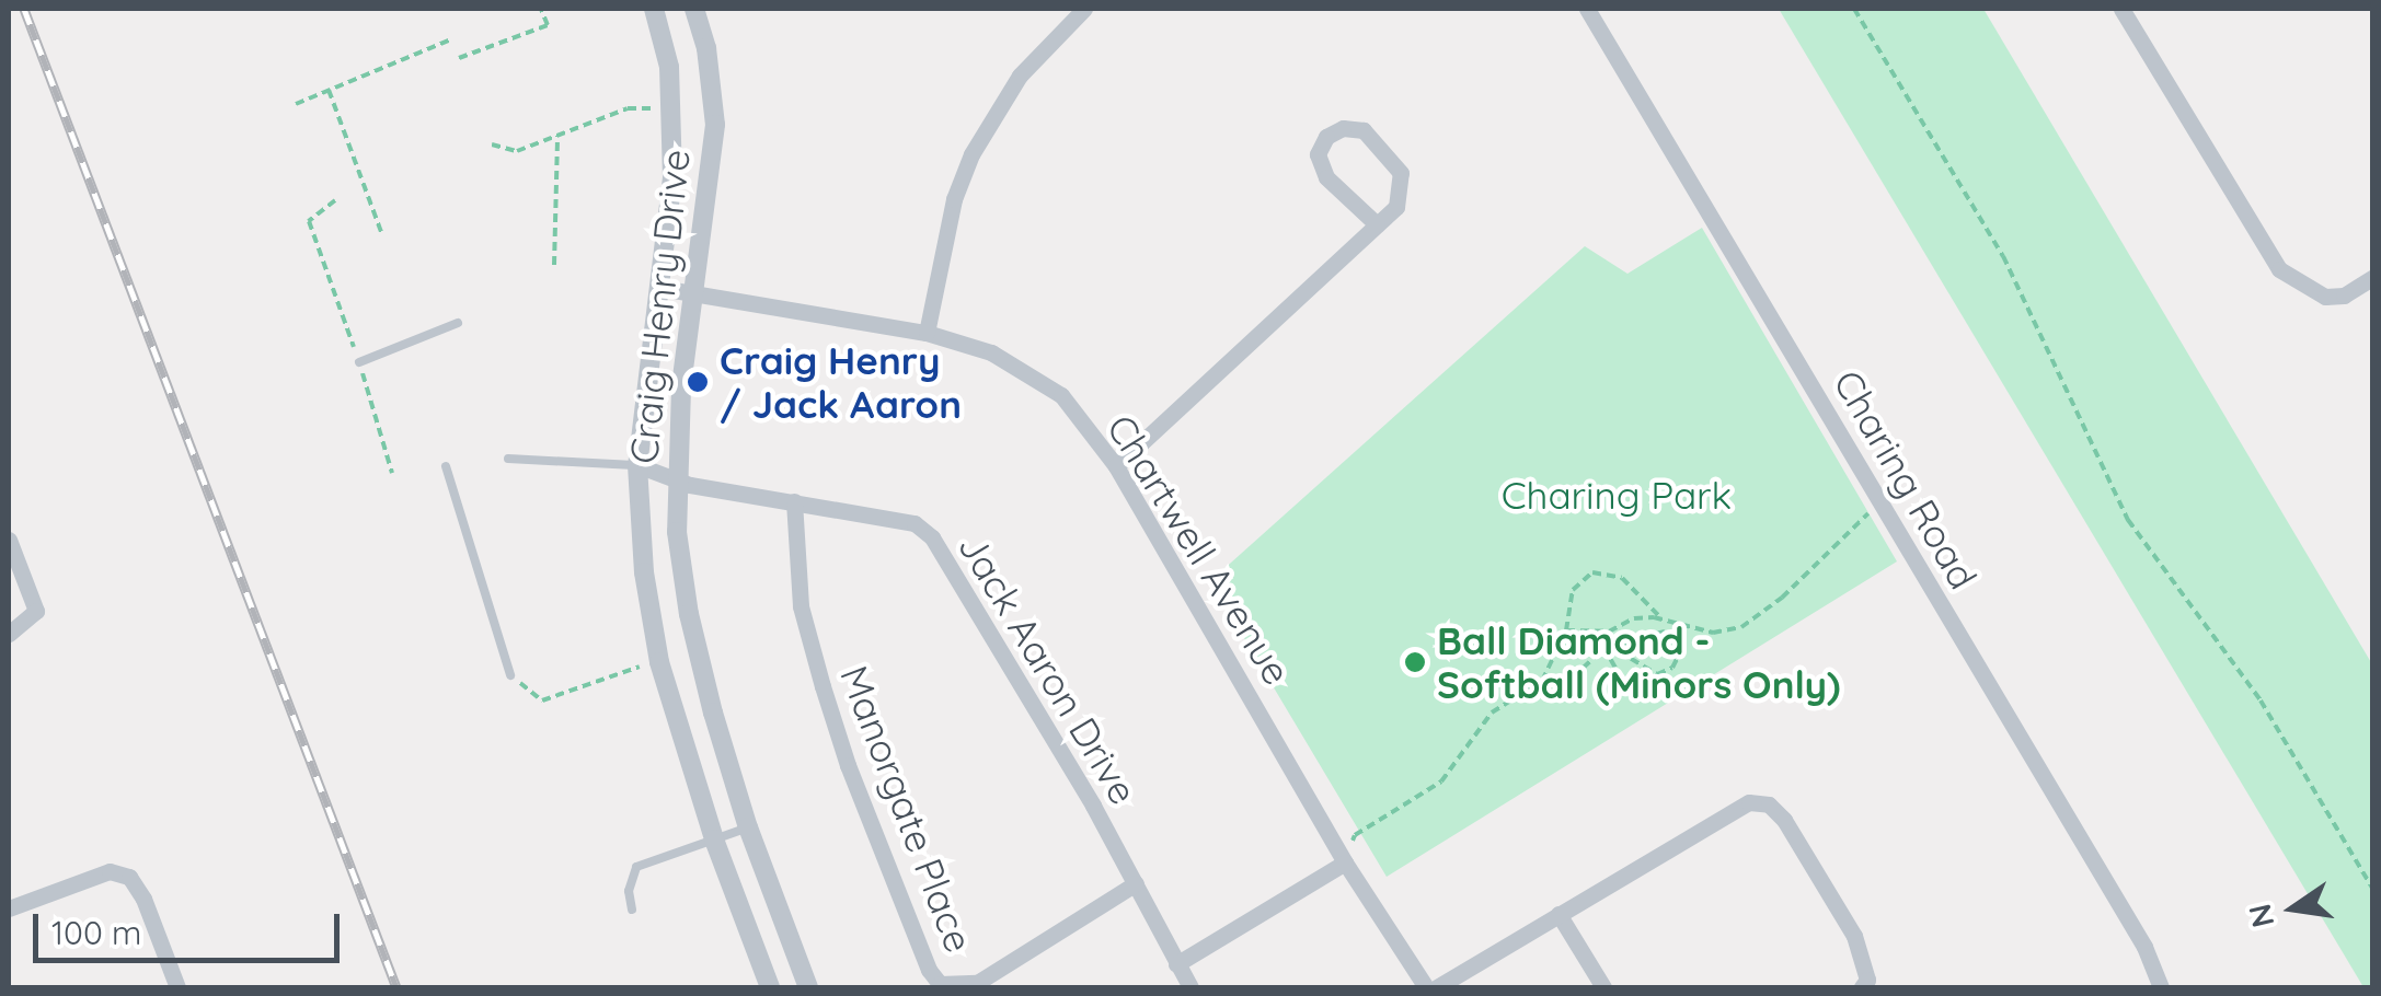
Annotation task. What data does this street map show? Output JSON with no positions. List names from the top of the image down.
{
  "streets": {
    "street": [
      "Craig Henry Drive",
      "Charing Road",
      "Chartwell Avenue",
      "Jack Aaron Drive",
      "Manorgate Place"
    ]
  },
  "crossings": [
    ["Craig Henry Drive", "Chartwell Avenue"],
    ["Craig Henry Drive", "Jack Aaron Drive"],
    ["Jack Aaron Drive", "Manorgate Place"]
  ],
  "parks": ["Charing Park"],
  "places": ["Craig Henry / Jack Aaron", "Ball Diamond - Softball (Minors Only)"],
  "scale_bar": "100 m",
  "north": "left"
}
